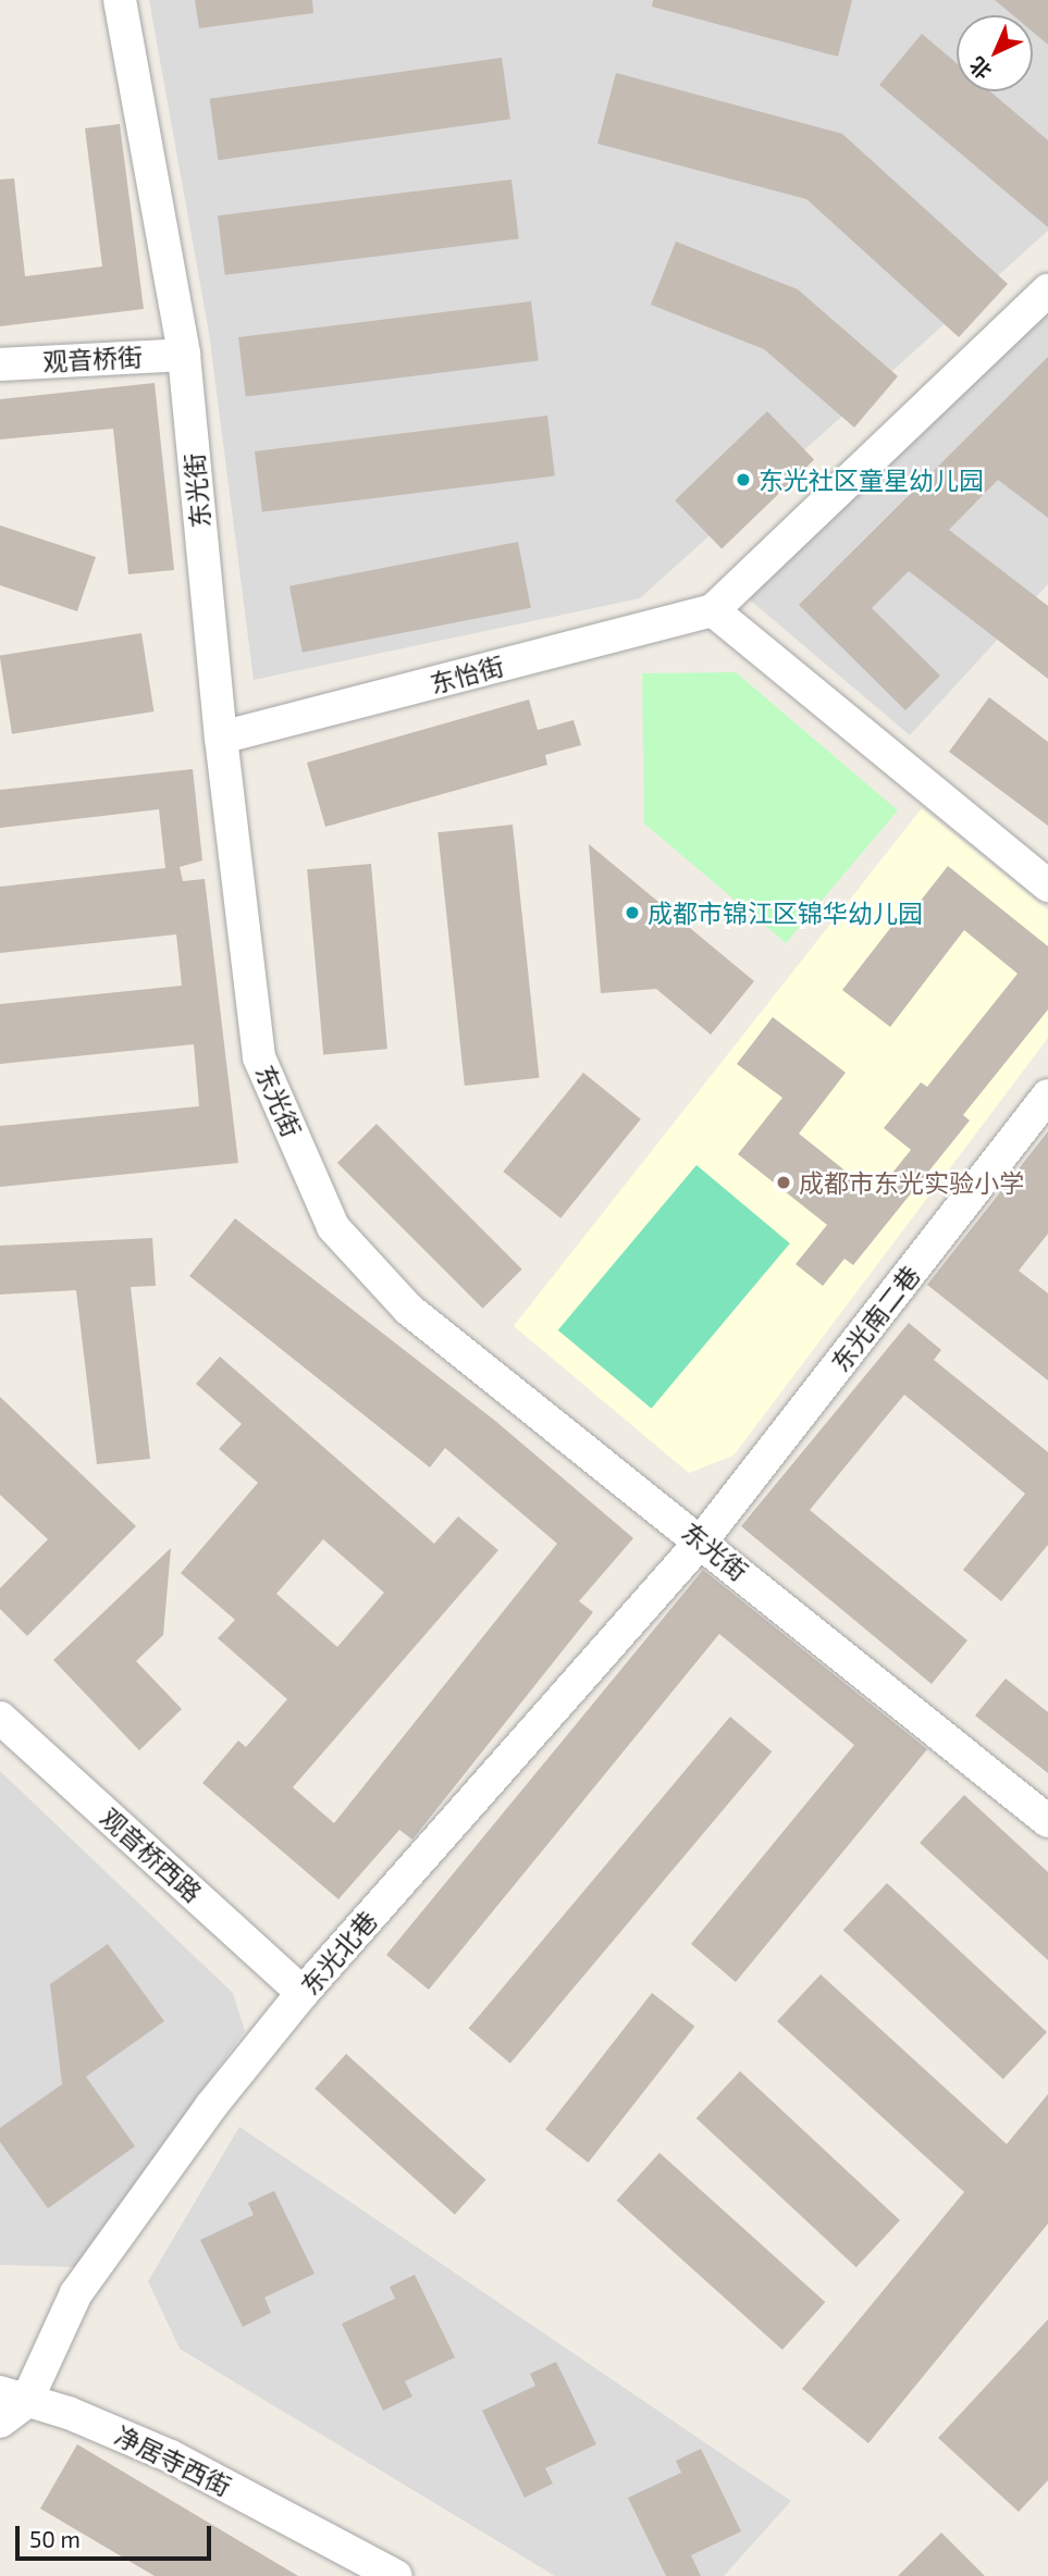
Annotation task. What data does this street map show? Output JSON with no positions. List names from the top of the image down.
{
  "streets": {
    "street": [
      "观音桥街",
      "东光街",
      "东怡街",
      "东光南二巷",
      "观音桥西路",
      "东光北巷",
      "净居寺西街"
    ]
  },
  "crossings": [
    ["观音桥街", "东光街"],
    ["东光街", "东怡街"],
    ["东光街", "东光南二巷"],
    ["东光街", "东光北巷"],
    ["东光南二巷", "东光北巷"],
    ["观音桥西路", "东光北巷"],
    ["东光北巷", "净居寺西街"]
  ],
  "places": ["东光社区童星幼儿园", "成都市锦江区锦华幼儿园", "成都市东光实验小学"],
  "scale_bar": "50 m",
  "north": "bottom left"
}
